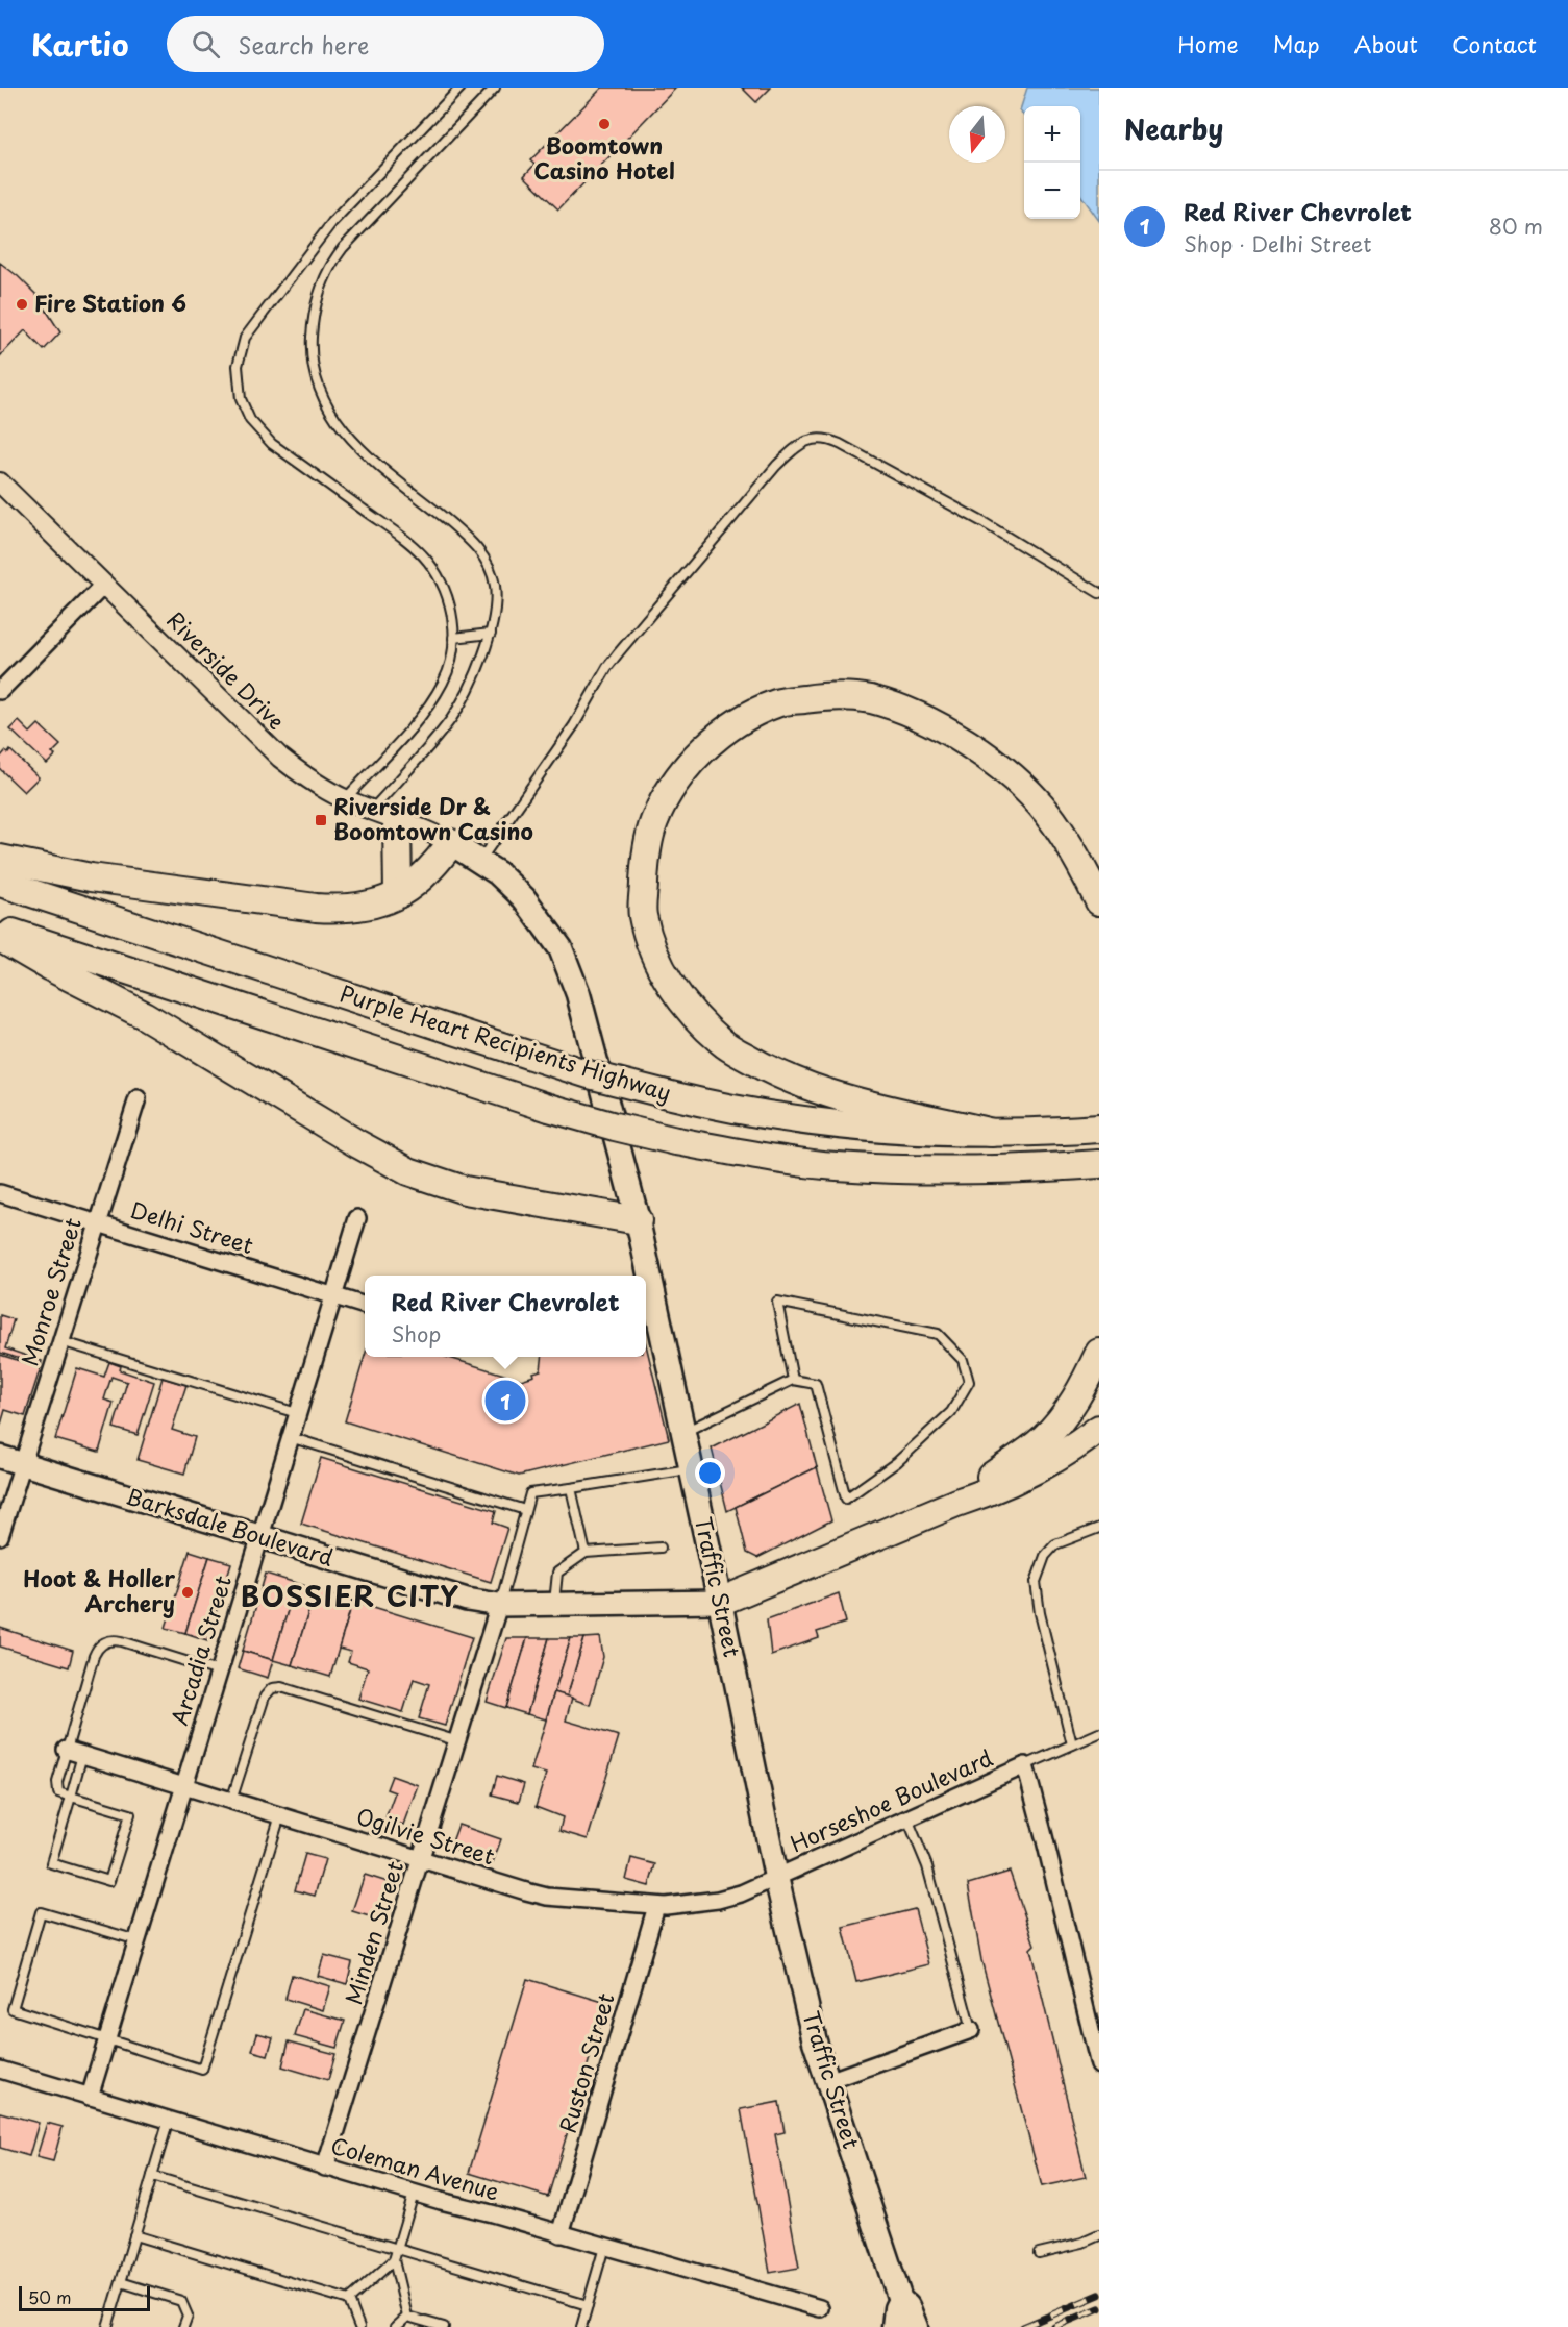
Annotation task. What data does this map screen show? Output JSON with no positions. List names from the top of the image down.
{
  "streets": {
    "highway": ["Purple Heart Recipients Highway"],
    "main road": ["Barksdale Boulevard", "Traffic Street"],
    "street": [
      "Riverside Drive",
      "Delhi Street",
      "Monroe Street",
      "Arcadia Street",
      "Horseshoe Boulevard",
      "Ogilvie Street",
      "Minden Street",
      "Ruston Street",
      "Coleman Avenue"
    ]
  },
  "crossings": [
    ["Riverside Drive", "Traffic Street"],
    ["Delhi Street", "Monroe Street"],
    ["Delhi Street", "Arcadia Street"],
    ["Monroe Street", "Barksdale Boulevard"],
    ["Barksdale Boulevard", "Traffic Street"],
    ["Barksdale Boulevard", "Arcadia Street"],
    ["Barksdale Boulevard", "Minden Street"],
    ["Traffic Street", "Horseshoe Boulevard"],
    ["Traffic Street", "Ogilvie Street"],
    ["Arcadia Street", "Ogilvie Street"],
    ["Arcadia Street", "Coleman Avenue"],
    ["Horseshoe Boulevard", "Ogilvie Street"],
    ["Ogilvie Street", "Minden Street"],
    ["Ogilvie Street", "Ruston Street"],
    ["Minden Street", "Coleman Avenue"],
    ["Ruston Street", "Coleman Avenue"]
  ],
  "districts": ["BOSSIER CITY"],
  "places": {
    "other": ["Boomtown Casino Hotel", "Fire Station 6", "Hoot & Holler Archery"],
    "transit": ["Riverside Dr & Boomtown Casino"]
  },
  "scale_bar": "50 m",
  "north": "bottom",
  "page": {
    "header": "Kartio",
    "search": "Search here",
    "nav": [
      "Home",
      "Map",
      "About",
      "Contact"
    ],
    "heading": "Nearby",
    "map_buttons": ["+", "−"],
    "list": [
      {
        "mark": "1",
        "name": "Red River Chevrolet",
        "note": "Shop · Delhi Street",
        "value": "80 m"
      }
    ],
    "popup": ["Red River Chevrolet", "Shop"],
    "pins": "1",
    "scale": "50 m"
  }
}
